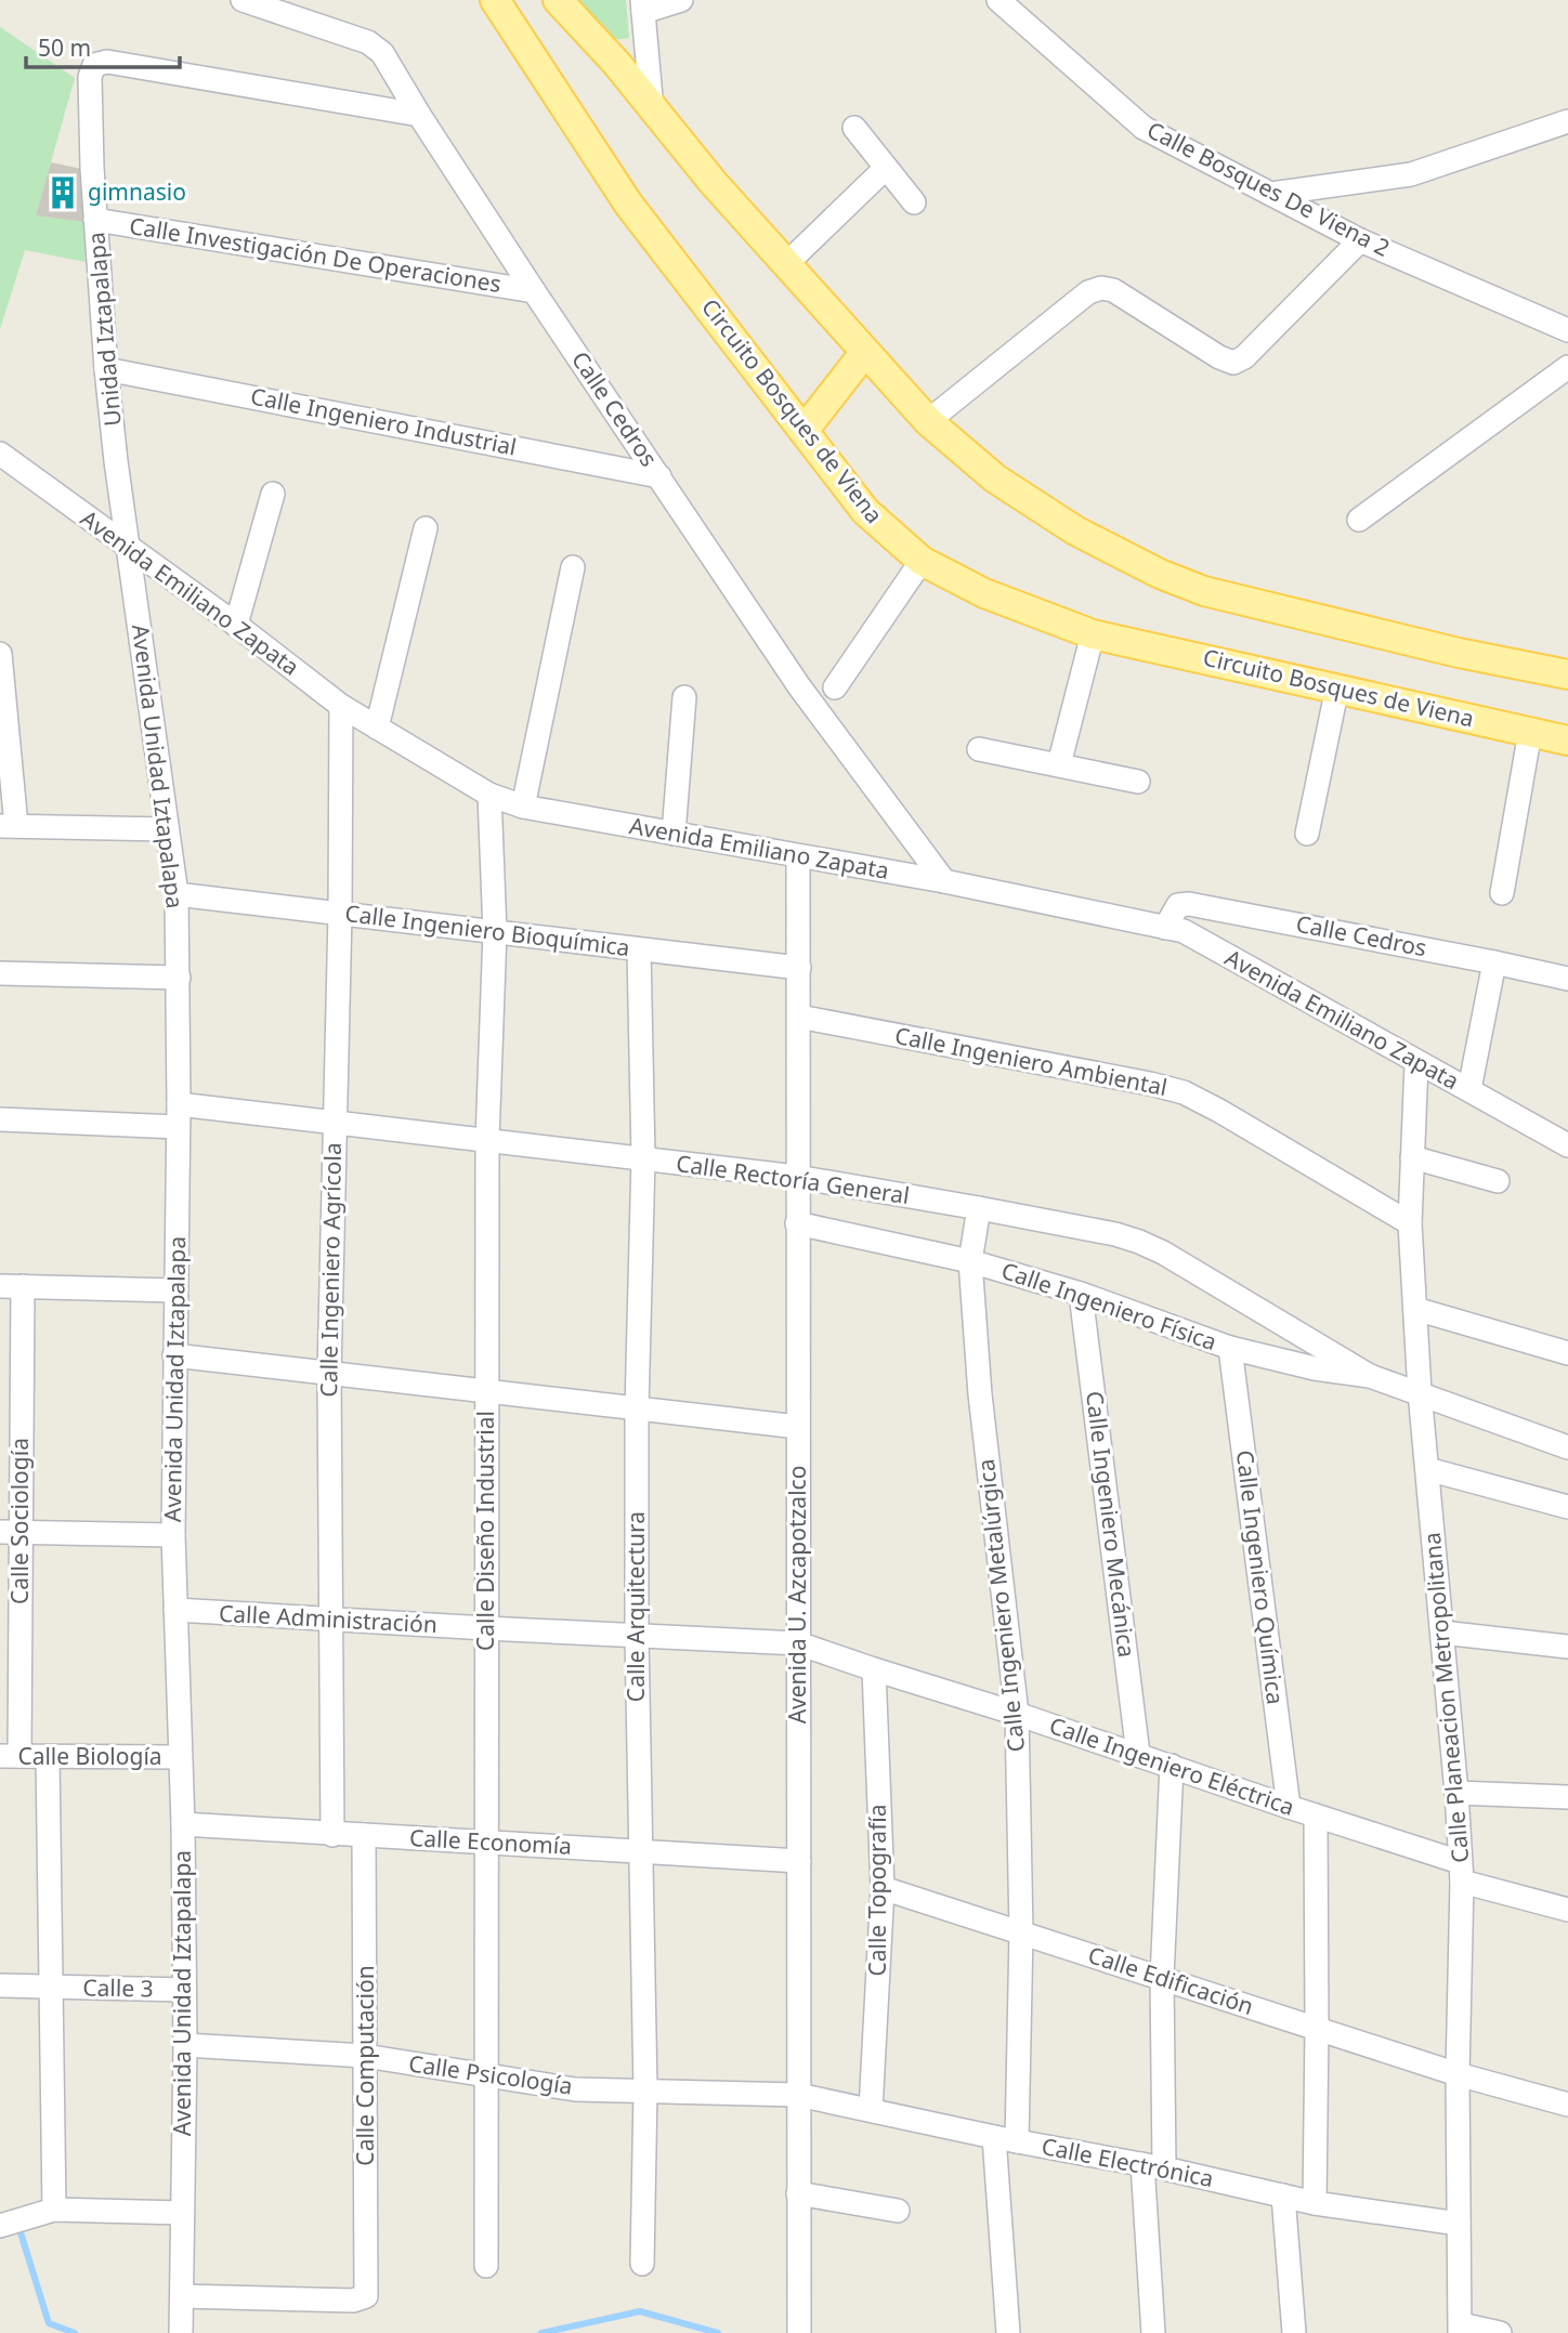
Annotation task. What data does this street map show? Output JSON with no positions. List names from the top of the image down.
{
  "streets": {
    "main road": ["Circuito Bosques de Viena"],
    "street": [
      "Calle Bosques De Viena 2",
      "Calle Investigación De Operaciones",
      "Unidad Iztapalapa",
      "Calle Cedros",
      "Calle Ingeniero Industrial",
      "Avenida Emiliano Zapata",
      "Avenida Unidad Iztapalapa",
      "Calle Ingeniero Bioquímica",
      "Calle Ingeniero Ambiental",
      "Calle Rectoría General",
      "Calle Ingeniero Agrícola",
      "Calle Ingeniero Física",
      "Calle Sociología",
      "Calle Ingeniero Mecánica",
      "Calle Diseño Industrial",
      "Calle Ingeniero Química",
      "Avenida U. Azcapotzalco",
      "Calle Ingeniero Metalúrgica",
      "Calle Arquitectura",
      "Calle Administración",
      "Calle Planeacion Metropolitana",
      "Calle Biología",
      "Calle Ingeniero Eléctrica",
      "Calle Economía",
      "Calle Topografía",
      "Calle Edificación",
      "Calle 3",
      "Calle Computación",
      "Calle Psicología",
      "Calle Electrónica"
    ]
  },
  "crossings": [
    ["Calle Investigación De Operaciones", "Unidad Iztapalapa"],
    ["Calle Investigación De Operaciones", "Calle Cedros"],
    ["Unidad Iztapalapa", "Calle Cedros"],
    ["Unidad Iztapalapa", "Calle Ingeniero Industrial"],
    ["Unidad Iztapalapa", "Avenida Emiliano Zapata"],
    ["Unidad Iztapalapa", "Avenida Unidad Iztapalapa"],
    ["Calle Cedros", "Calle Ingeniero Industrial"],
    ["Calle Cedros", "Avenida Emiliano Zapata"],
    ["Avenida Emiliano Zapata", "Avenida Unidad Iztapalapa"],
    ["Avenida Emiliano Zapata", "Calle Ingeniero Agrícola"],
    ["Avenida Emiliano Zapata", "Calle Diseño Industrial"],
    ["Avenida Emiliano Zapata", "Avenida U. Azcapotzalco"],
    ["Avenida Emiliano Zapata", "Calle Planeacion Metropolitana"],
    ["Avenida Unidad Iztapalapa", "Calle Ingeniero Bioquímica"],
    ["Avenida Unidad Iztapalapa", "Calle Rectoría General"],
    ["Avenida Unidad Iztapalapa", "Calle Administración"],
    ["Avenida Unidad Iztapalapa", "Calle Biología"],
    ["Avenida Unidad Iztapalapa", "Calle Economía"],
    ["Avenida Unidad Iztapalapa", "Calle 3"],
    ["Avenida Unidad Iztapalapa", "Calle Psicología"],
    ["Calle Ingeniero Bioquímica", "Calle Ingeniero Agrícola"],
    ["Calle Ingeniero Bioquímica", "Calle Diseño Industrial"],
    ["Calle Ingeniero Bioquímica", "Avenida U. Azcapotzalco"],
    ["Calle Ingeniero Bioquímica", "Calle Arquitectura"],
    ["Calle Ingeniero Ambiental", "Avenida U. Azcapotzalco"],
    ["Calle Ingeniero Ambiental", "Calle Planeacion Metropolitana"],
    ["Calle Rectoría General", "Calle Ingeniero Agrícola"],
    ["Calle Rectoría General", "Calle Ingeniero Física"],
    ["Calle Rectoría General", "Calle Diseño Industrial"],
    ["Calle Rectoría General", "Avenida U. Azcapotzalco"],
    ["Calle Rectoría General", "Calle Ingeniero Metalúrgica"],
    ["Calle Rectoría General", "Calle Arquitectura"],
    ["Calle Ingeniero Agrícola", "Calle Administración"],
    ["Calle Ingeniero Agrícola", "Calle Economía"],
    ["Calle Ingeniero Física", "Calle Ingeniero Mecánica"],
    ["Calle Ingeniero Física", "Calle Ingeniero Química"],
    ["Calle Ingeniero Física", "Avenida U. Azcapotzalco"],
    ["Calle Ingeniero Física", "Calle Ingeniero Metalúrgica"],
    ["Calle Ingeniero Física", "Calle Planeacion Metropolitana"],
    ["Calle Sociología", "Calle Biología"],
    ["Calle Ingeniero Mecánica", "Calle Ingeniero Eléctrica"],
    ["Calle Diseño Industrial", "Calle Administración"],
    ["Calle Diseño Industrial", "Calle Economía"],
    ["Calle Diseño Industrial", "Calle Psicología"],
    ["Calle Ingeniero Química", "Calle Ingeniero Eléctrica"],
    ["Avenida U. Azcapotzalco", "Calle Administración"],
    ["Avenida U. Azcapotzalco", "Calle Ingeniero Eléctrica"],
    ["Avenida U. Azcapotzalco", "Calle Economía"],
    ["Avenida U. Azcapotzalco", "Calle Psicología"],
    ["Avenida U. Azcapotzalco", "Calle Electrónica"],
    ["Calle Ingeniero Metalúrgica", "Calle Ingeniero Eléctrica"],
    ["Calle Ingeniero Metalúrgica", "Calle Edificación"],
    ["Calle Ingeniero Metalúrgica", "Calle Electrónica"],
    ["Calle Arquitectura", "Calle Administración"],
    ["Calle Arquitectura", "Calle Economía"],
    ["Calle Arquitectura", "Calle Psicología"],
    ["Calle Administración", "Calle Ingeniero Eléctrica"],
    ["Calle Planeacion Metropolitana", "Calle Ingeniero Eléctrica"],
    ["Calle Planeacion Metropolitana", "Calle Edificación"],
    ["Calle Planeacion Metropolitana", "Calle Electrónica"],
    ["Calle Ingeniero Eléctrica", "Calle Topografía"],
    ["Calle Economía", "Calle Computación"],
    ["Calle Topografía", "Calle Edificación"],
    ["Calle Topografía", "Calle Electrónica"],
    ["Calle Computación", "Calle Psicología"],
    ["Calle Psicología", "Calle Electrónica"]
  ],
  "places": {
    "building": ["gimnasio"]
  },
  "scale_bar": "50 m"
}
